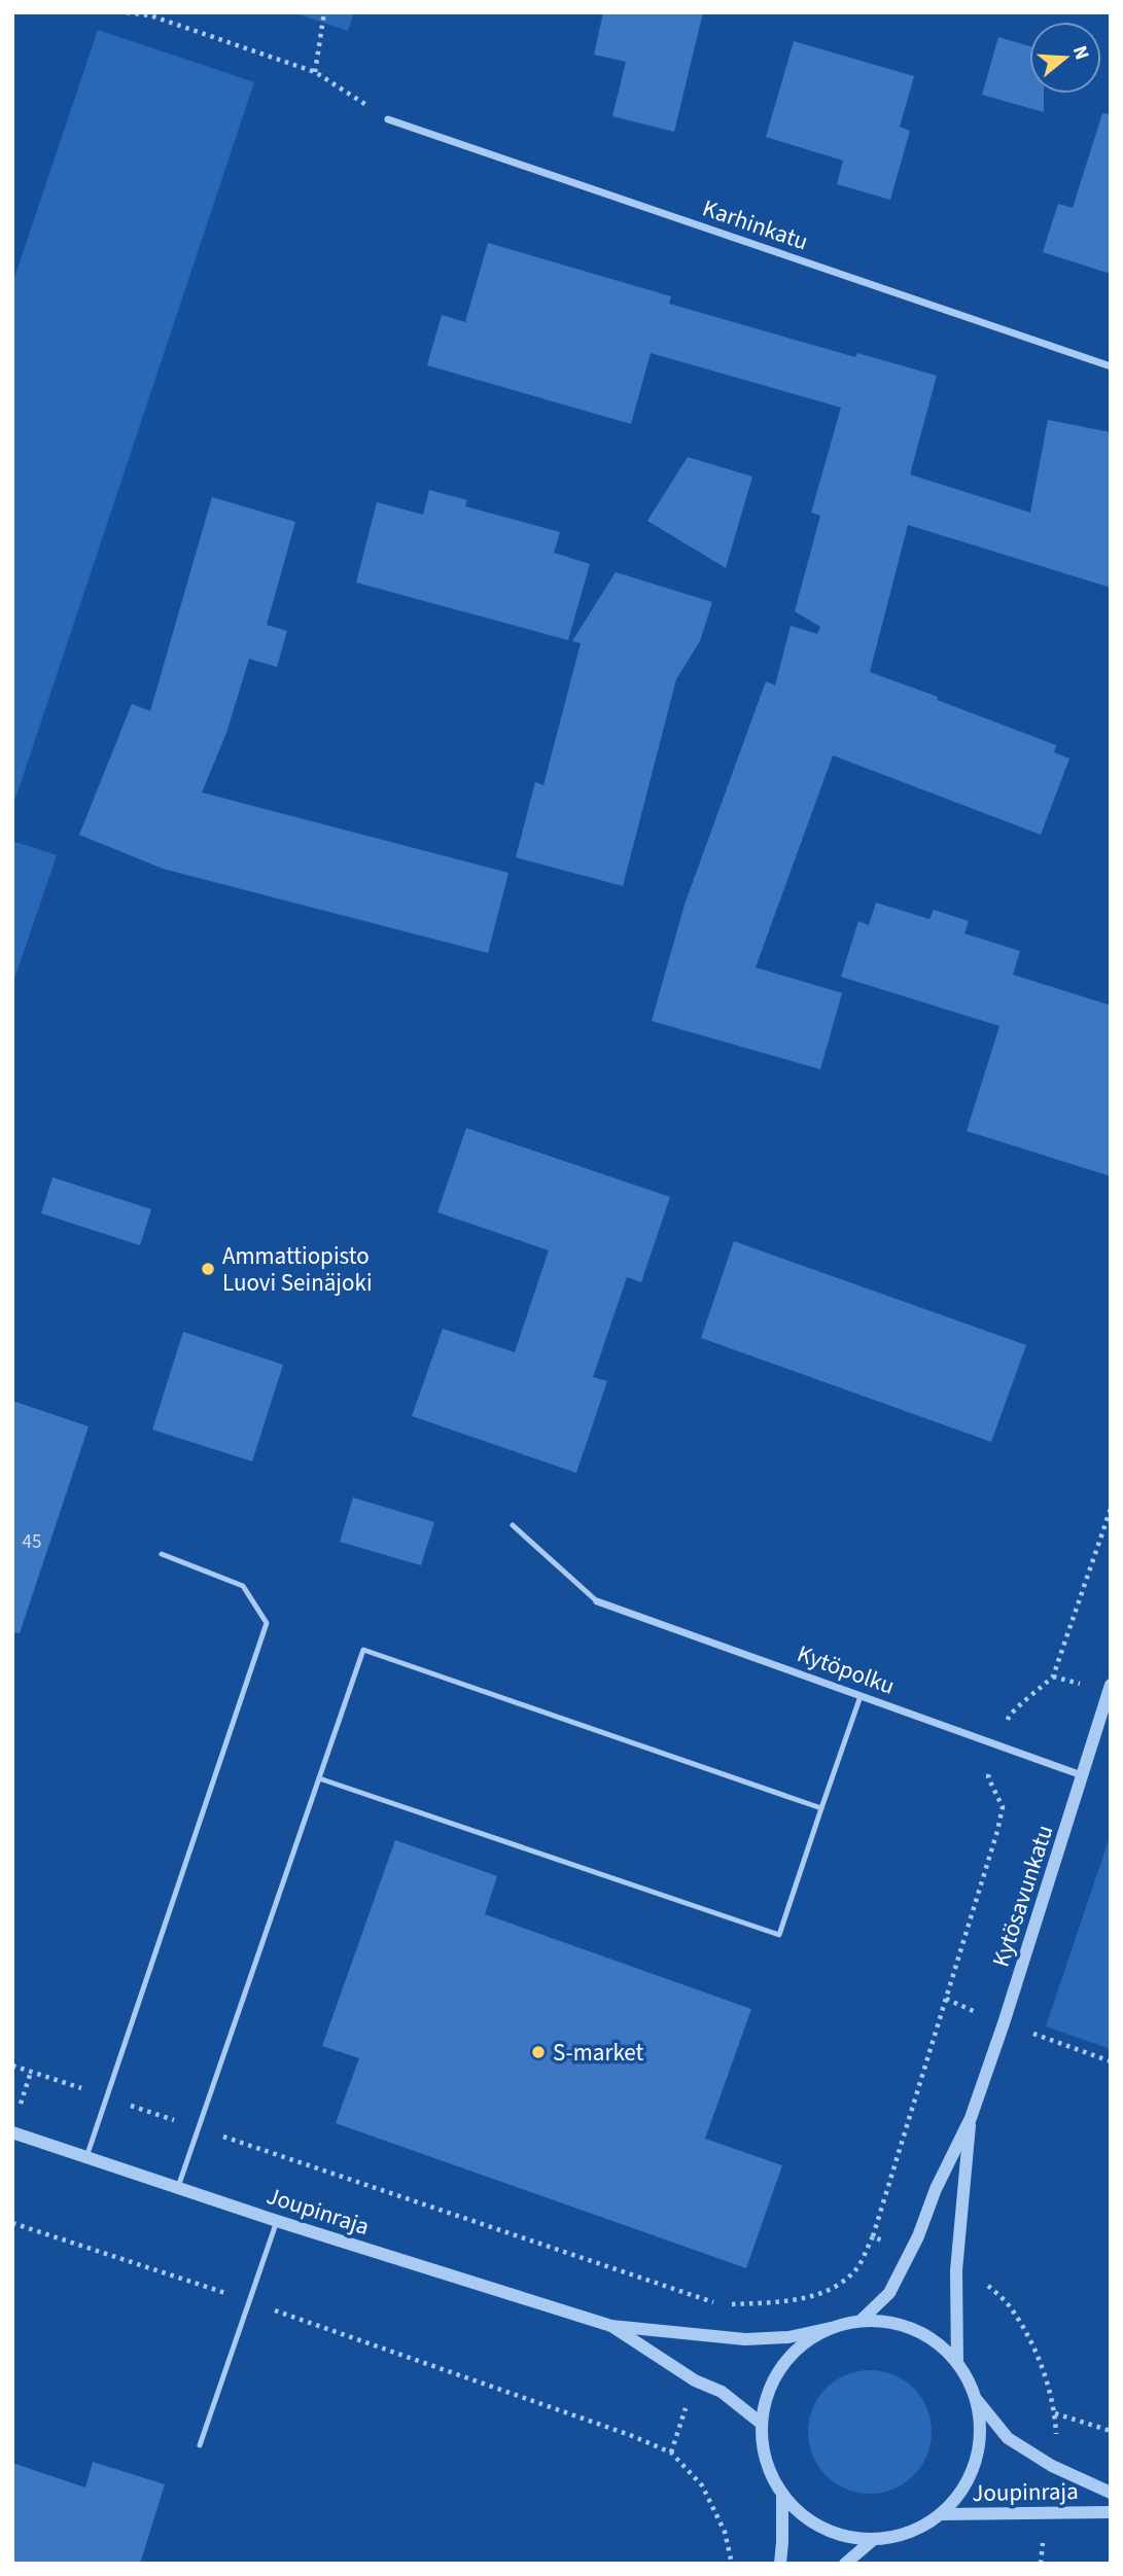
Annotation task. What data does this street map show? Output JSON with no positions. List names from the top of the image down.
{
  "streets": {
    "street": [
      "Karhinkatu",
      "Kytöpolku",
      "Kytösavunkatu",
      "Joupinraja"
    ]
  },
  "crossings": [
    ["Kytöpolku", "Kytösavunkatu"],
    ["Kytösavunkatu", "Joupinraja"]
  ],
  "places": ["Ammattiopisto Luovi Seinäjoki", "S-market"],
  "house_numbers": ["45"],
  "north": "right"
}
